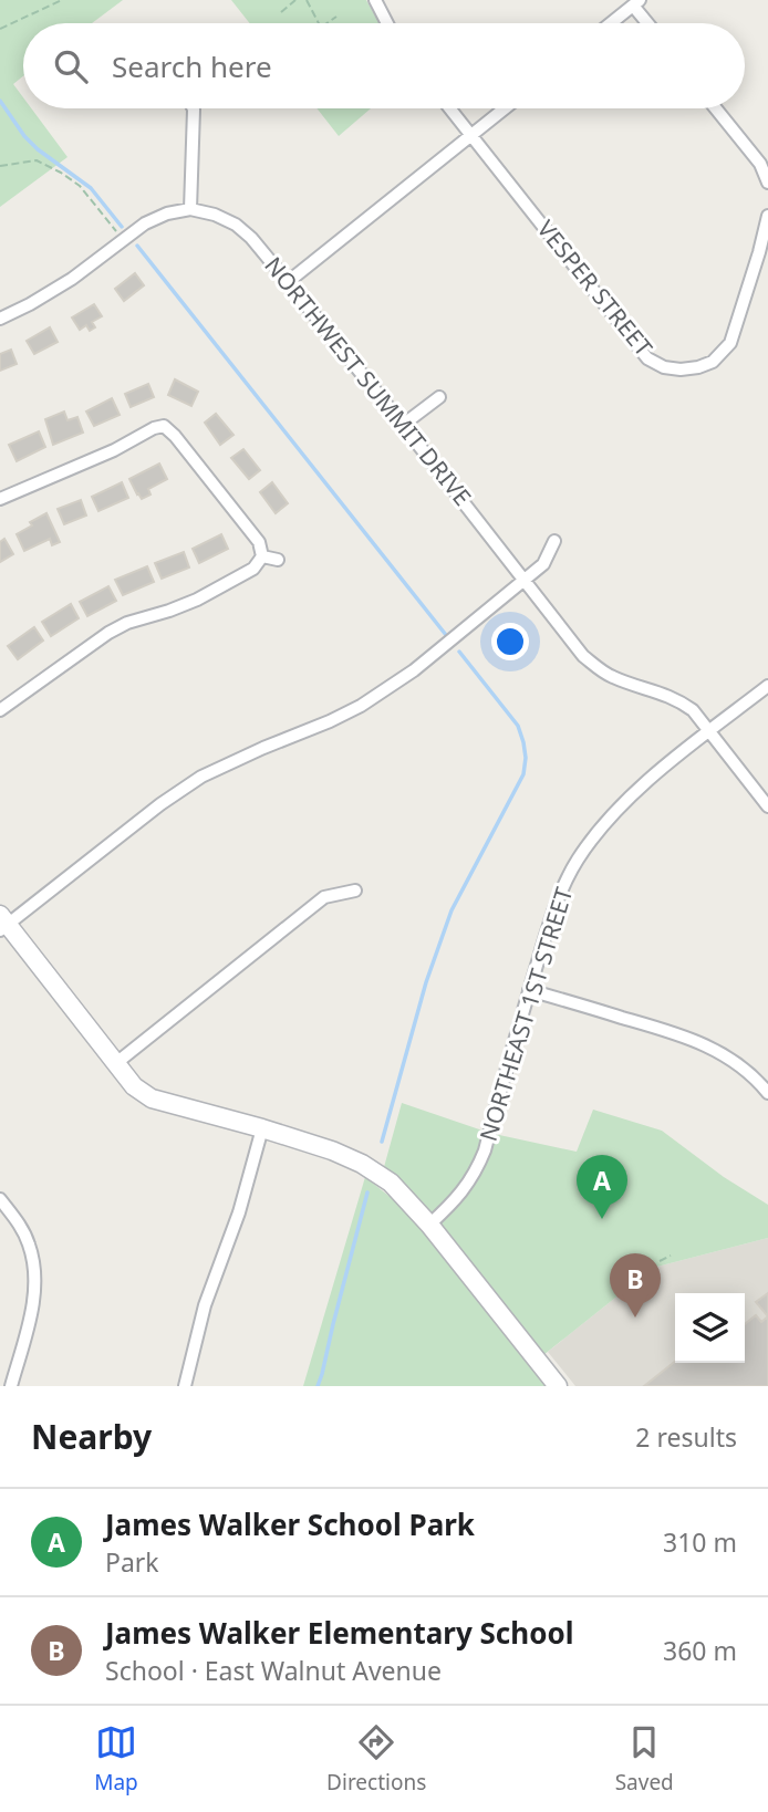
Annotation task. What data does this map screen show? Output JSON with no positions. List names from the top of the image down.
{
  "streets": {
    "street": ["VESPER STREET", "NORTHWEST SUMMIT DRIVE", "NORTHEAST 1ST STREET"]
  },
  "crossings": [
    ["NORTHWEST SUMMIT DRIVE", "NORTHEAST 1ST STREET"]
  ],
  "page": {
    "search": "Search here",
    "pins": ["A", "B"],
    "heading": ["Nearby", "2 results"],
    "list": [
      {
        "mark": "A",
        "name": "James Walker School Park",
        "note": "Park",
        "value": "310 m"
      },
      {
        "mark": "B",
        "name": "James Walker Elementary School",
        "note": "School · East Walnut Avenue",
        "value": "360 m"
      }
    ],
    "nav": ["Map", "Directions", "Saved"]
  }
}
